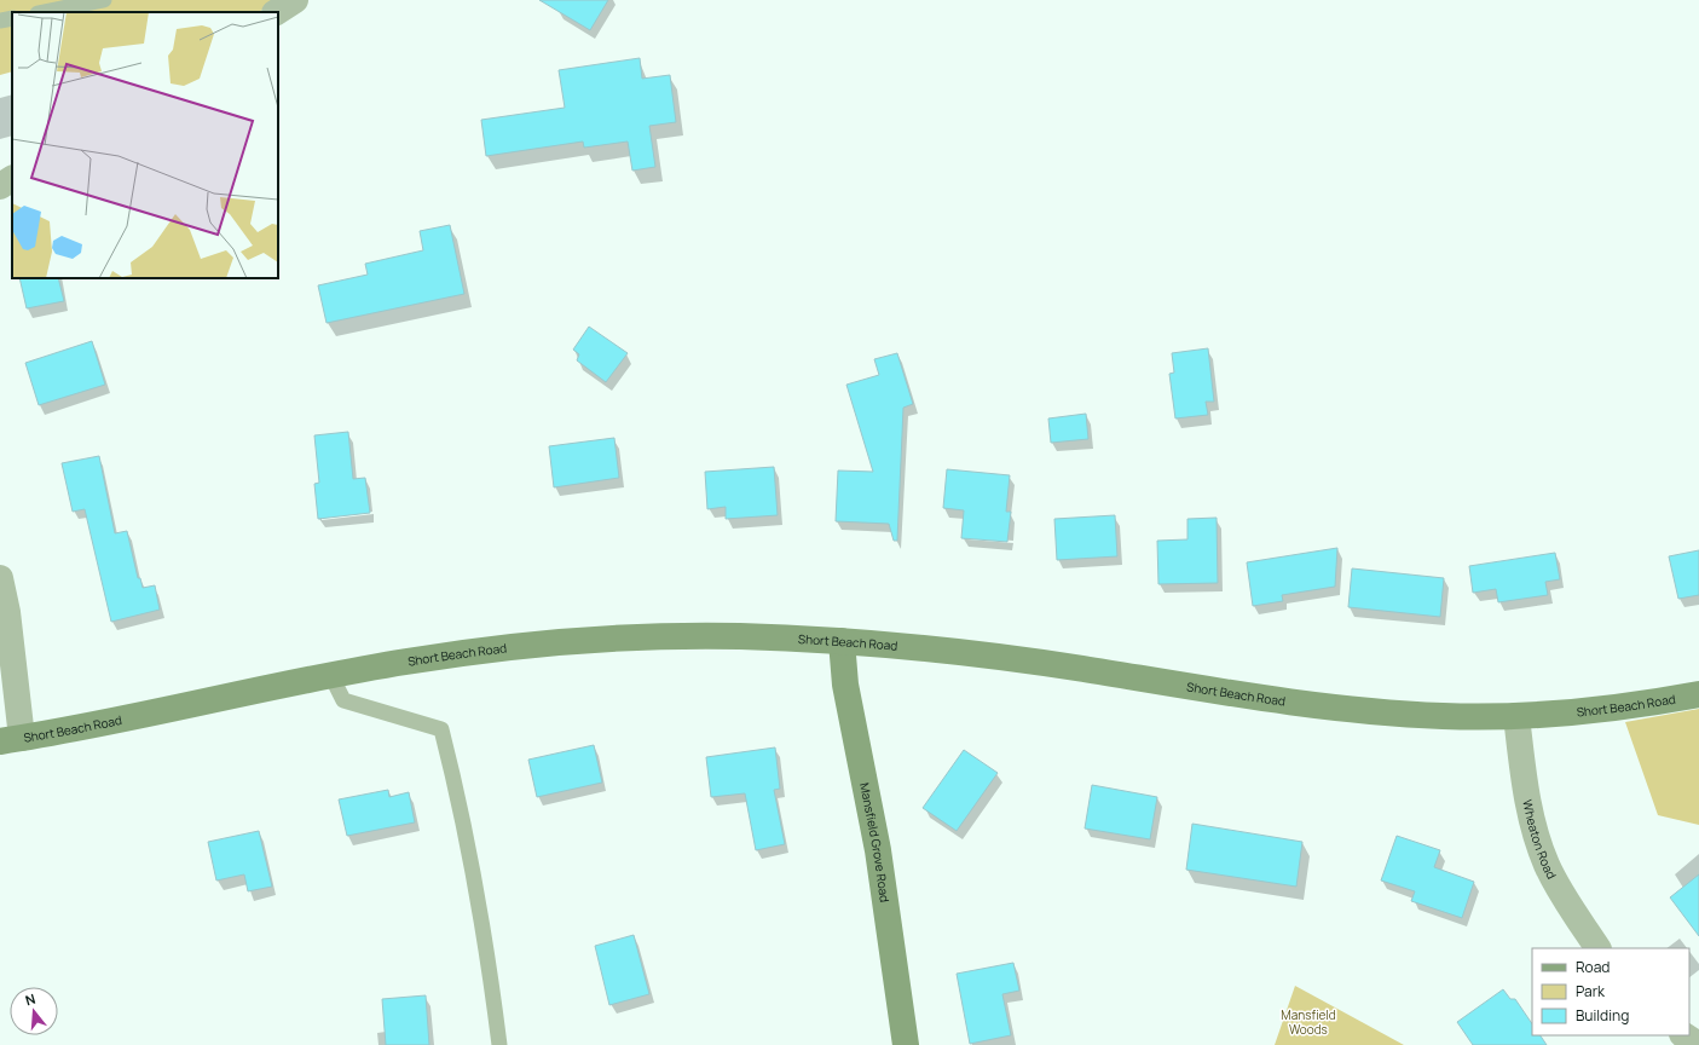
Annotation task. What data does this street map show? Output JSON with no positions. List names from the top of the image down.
{
  "streets": {
    "main road": ["Short Beach Road", "Mansfield Grove Road"],
    "street": ["Wheaton Road"]
  },
  "crossings": [
    ["Short Beach Road", "Wheaton Road"],
    ["Short Beach Road", "Mansfield Grove Road"]
  ],
  "parks": ["Mansfield Woods"],
  "legend": ["Road", "Park", "Building"],
  "north": "top"
}
